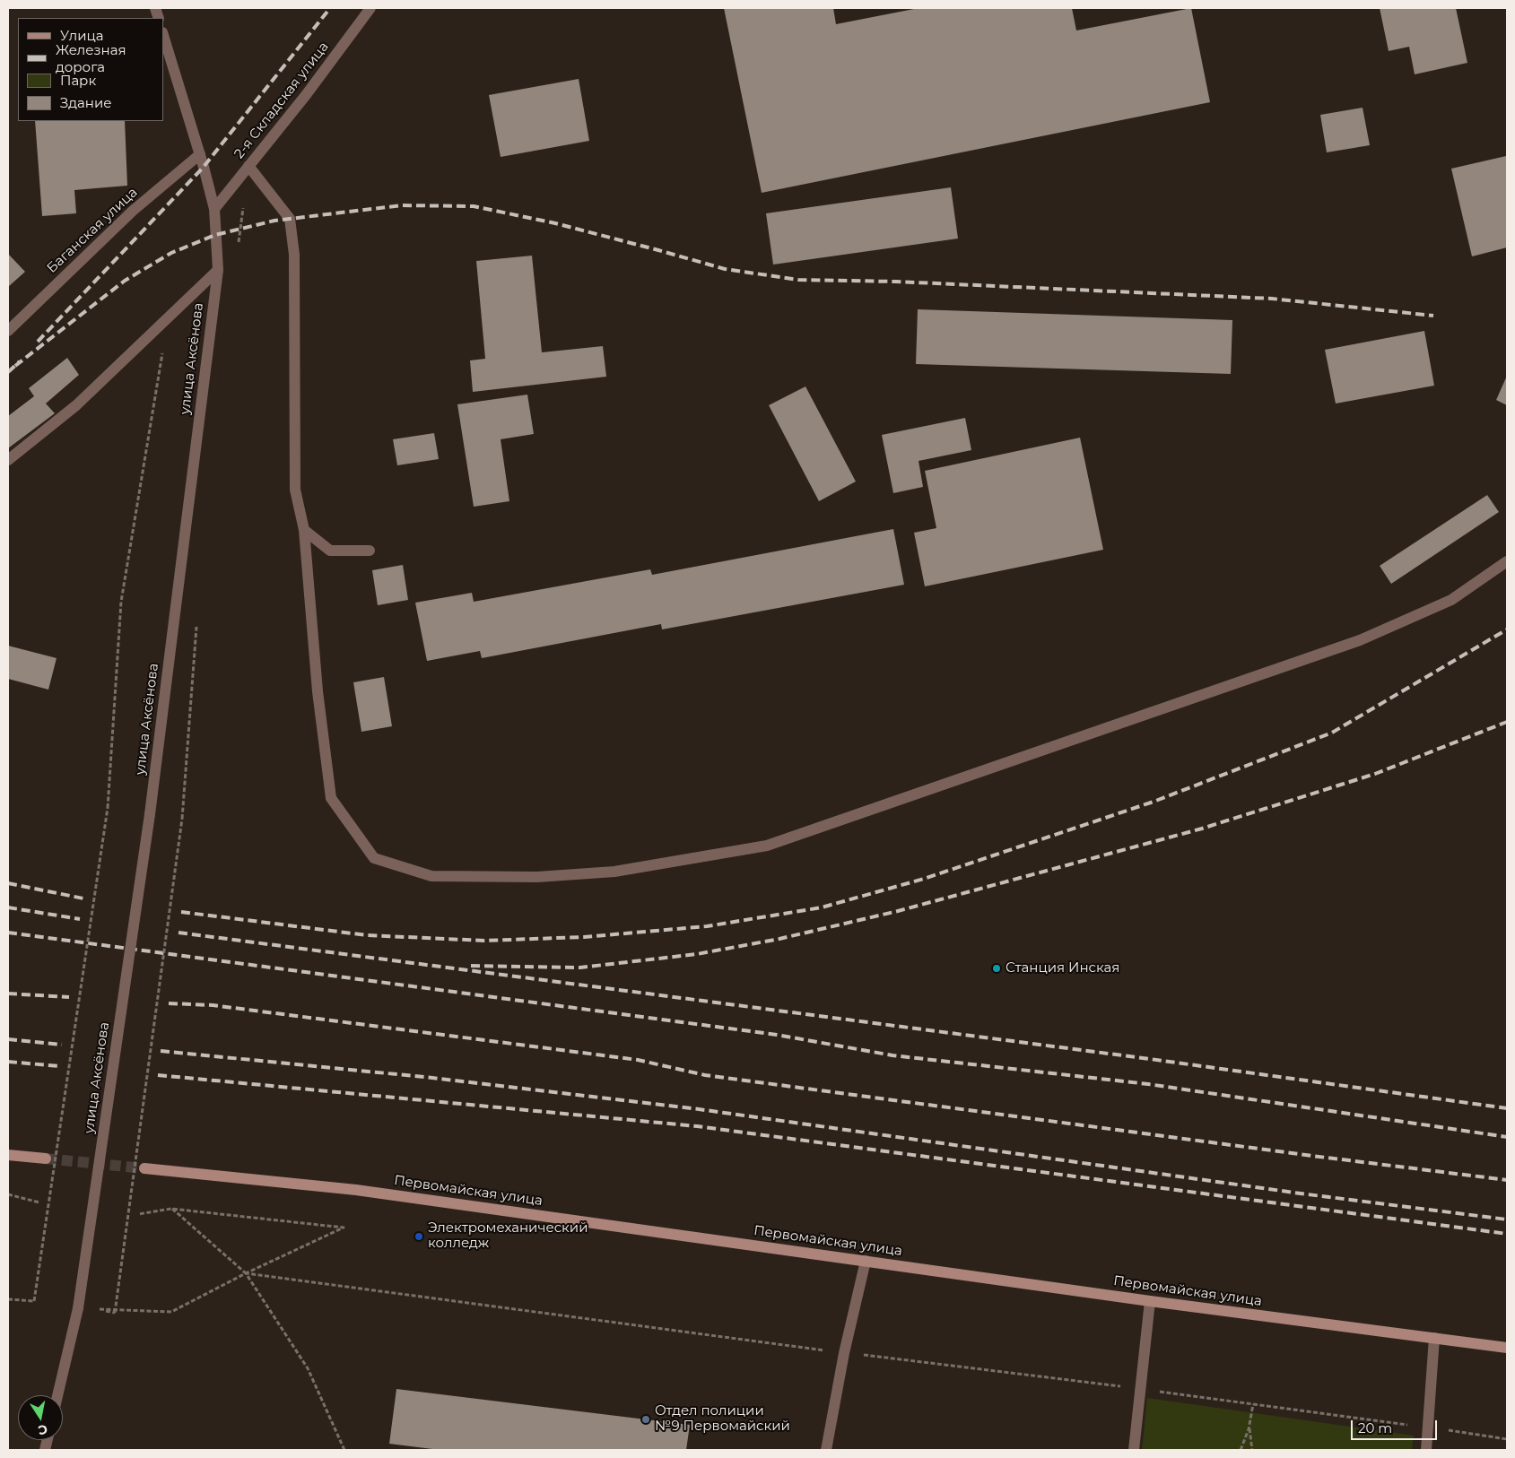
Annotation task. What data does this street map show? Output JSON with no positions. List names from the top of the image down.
{
  "streets": {
    "main road": ["Первомайская улица"],
    "street": ["2-я Складская улица", "Баганская улица", "улица Аксёнова"]
  },
  "crossings": [
    ["2-я Складская улица", "улица Аксёнова"],
    ["Баганская улица", "улица Аксёнова"]
  ],
  "places": ["Станция Инская", "Электромеханический колледж", "Отдел полиции №9 Первомайский"],
  "legend": [
    "Улица",
    "Железная дорога",
    "Парк",
    "Здание"
  ],
  "scale_bar": "20 m",
  "north": "bottom"
}
